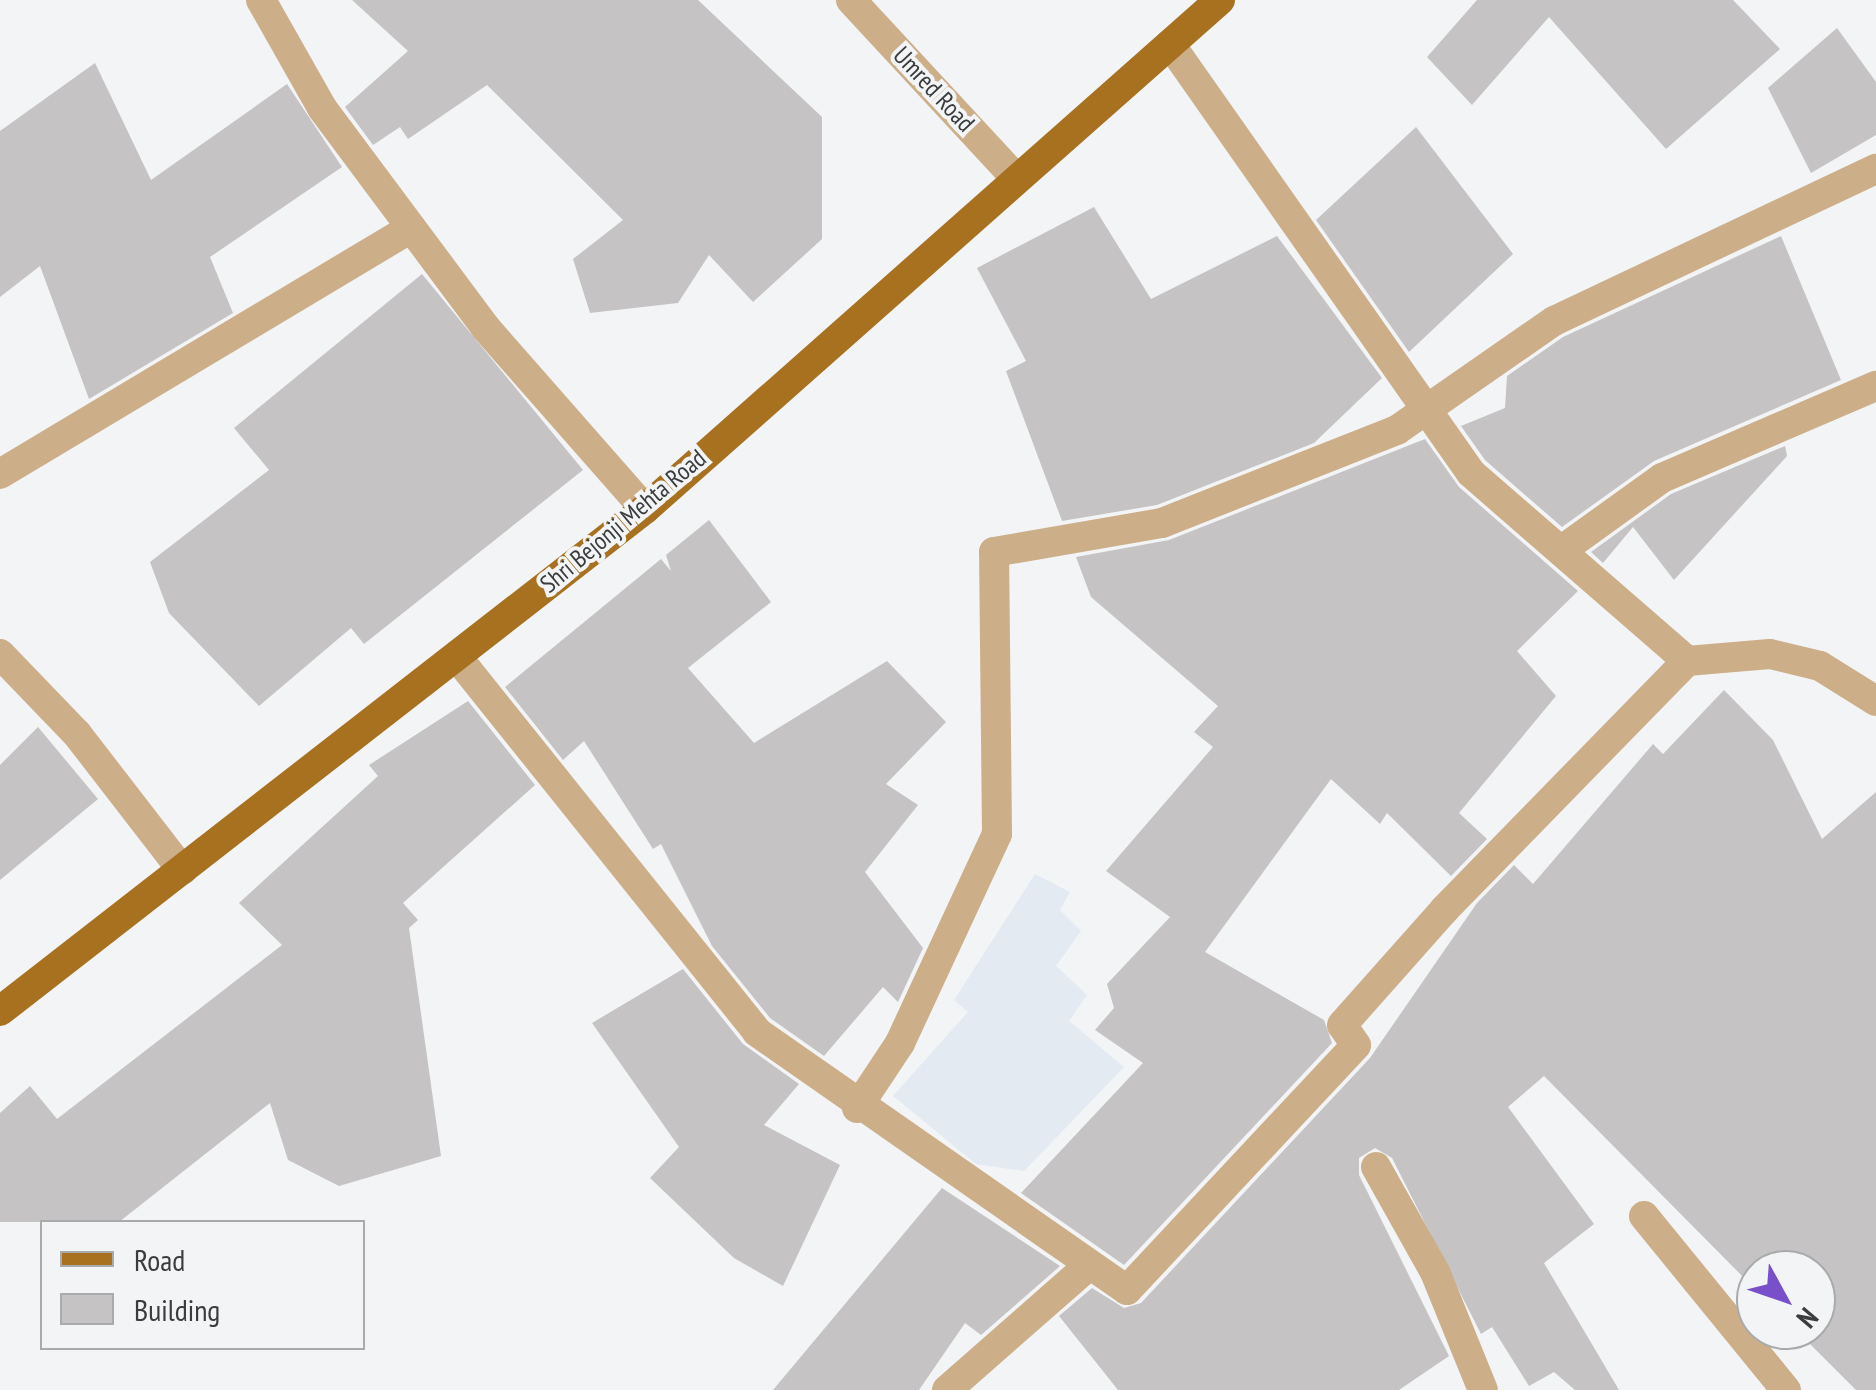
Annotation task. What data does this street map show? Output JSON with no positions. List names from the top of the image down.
{
  "streets": {
    "main road": ["Shri Bejonji Mehta Road"],
    "street": ["Umred Road"]
  },
  "crossings": [
    ["Umred Road", "Shri Bejonji Mehta Road"]
  ],
  "legend": ["Road", "Building"],
  "north": "bottom right"
}
